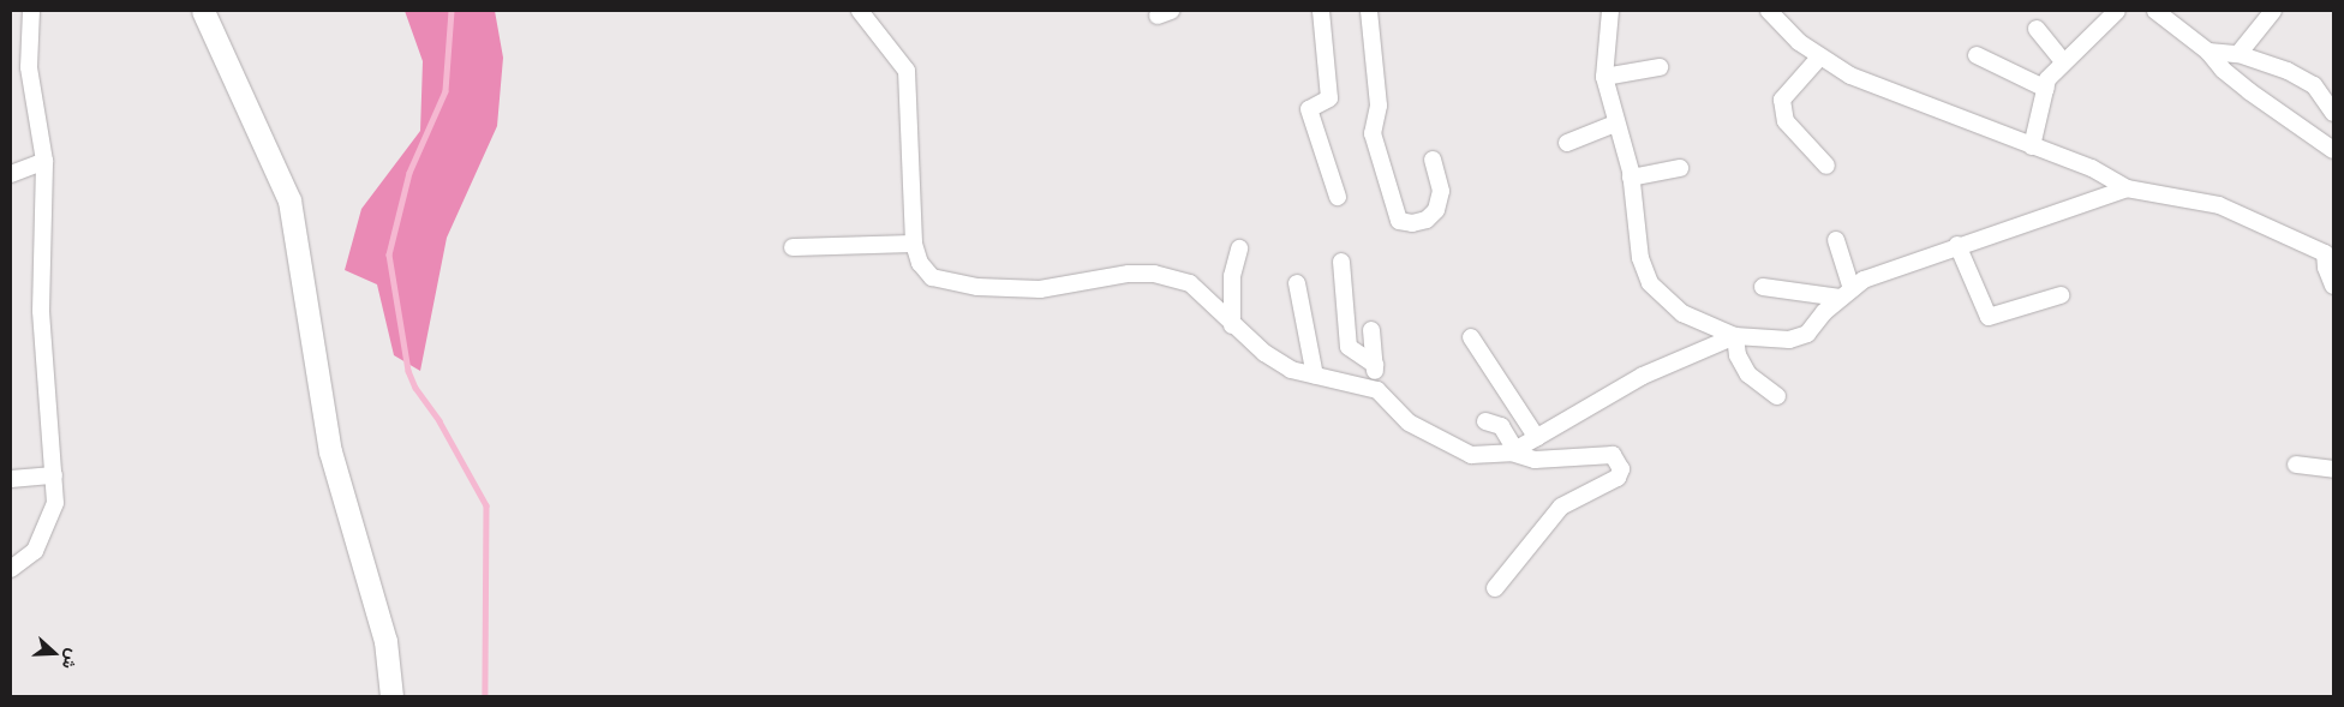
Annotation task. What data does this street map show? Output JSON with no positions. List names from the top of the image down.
{
  "north": "right"
}
